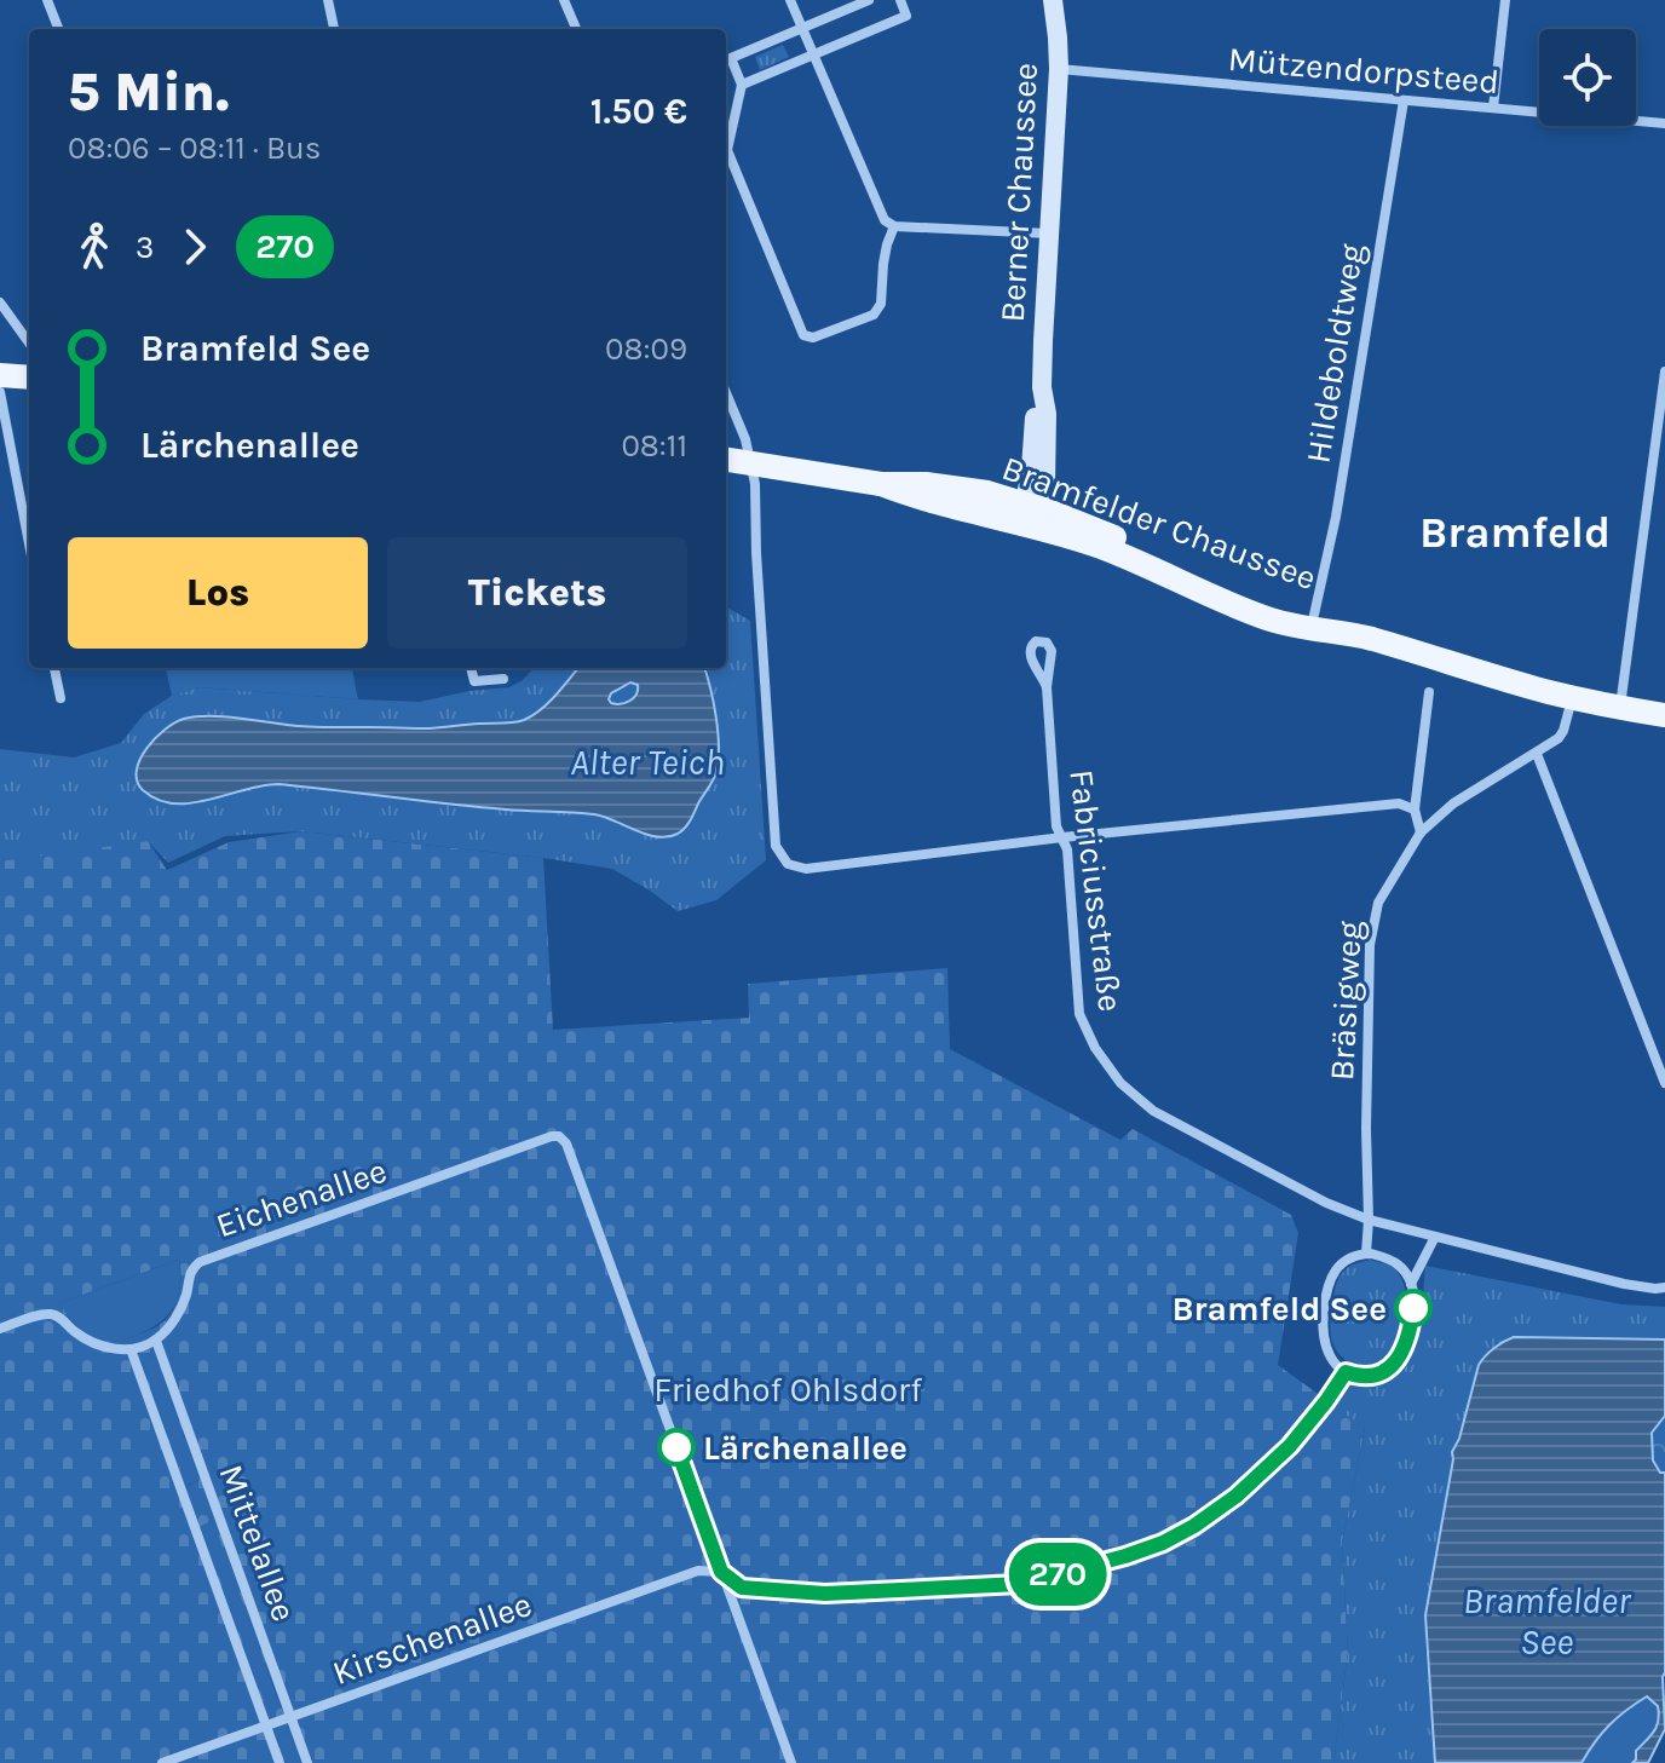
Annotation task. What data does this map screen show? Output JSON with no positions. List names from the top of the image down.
{
  "streets": {
    "main road": ["Bramfelder Chaussee"],
    "street": [
      "Mützendorpsteed",
      "Berner Chaussee",
      "Hildeboldtweg",
      "Fabriciusstraße",
      "Bräsigweg",
      "Eichenallee",
      "Mittelallee",
      "Kirschenallee"
    ]
  },
  "crossings": [
    ["Mützendorpsteed", "Berner Chaussee"],
    ["Mützendorpsteed", "Hildeboldtweg"],
    ["Berner Chaussee", "Bramfelder Chaussee"],
    ["Hildeboldtweg", "Bramfelder Chaussee"],
    ["Bramfelder Chaussee", "Bräsigweg"],
    ["Fabriciusstraße", "Bräsigweg"],
    ["Eichenallee", "Mittelallee"],
    ["Eichenallee", "Kirschenallee"],
    ["Mittelallee", "Kirschenallee"]
  ],
  "districts": ["Bramfeld"],
  "water": ["Alter Teich", "Bramfelder See"],
  "parks": ["Friedhof Ohlsdorf"],
  "places": ["Bramfeld See", "Lärchenallee"],
  "lines": ["bus line 270"],
  "page": {
    "on_map": "270",
    "heading": ["5 Min.", "08:06 – 08:11 · Bus", "1.50 €"],
    "legs": ["3", "270"],
    "list": [
      {
        "name": "Bramfeld See",
        "value": "08:09"
      },
      {
        "name": "Lärchenallee",
        "value": "08:11"
      }
    ],
    "buttons": ["Los", "Tickets"]
  }
}
